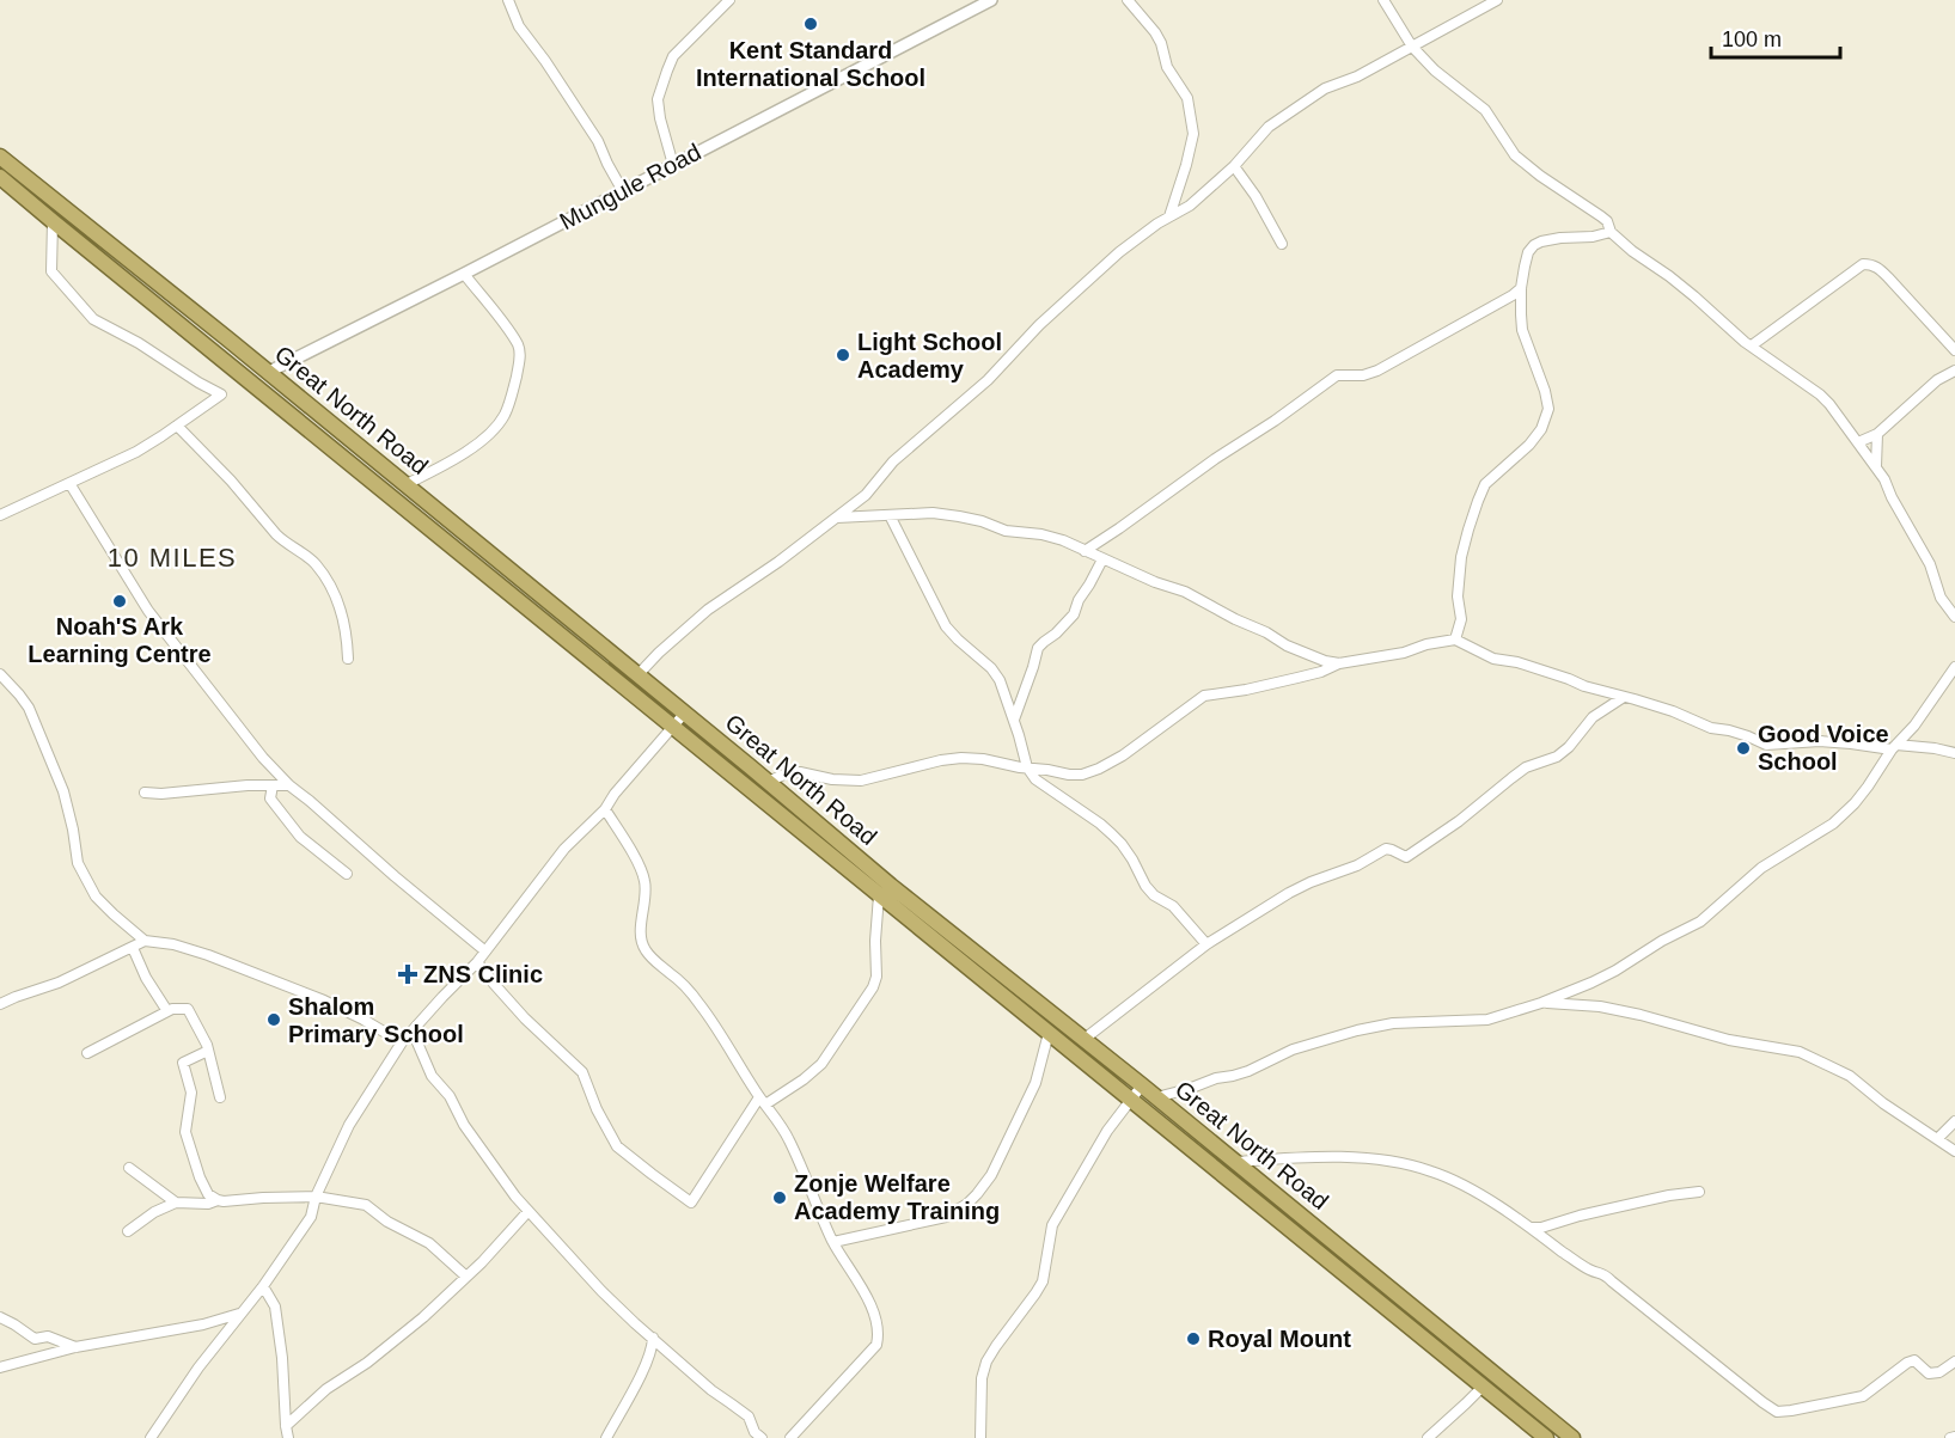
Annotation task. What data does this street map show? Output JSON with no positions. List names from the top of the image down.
{
  "streets": {
    "highway": ["Great North Road"],
    "street": ["Mungule Road"]
  },
  "crossings": [
    ["Mungule Road", "Great North Road"]
  ],
  "districts": ["10 MILES"],
  "places": {
    "other": [
      "Kent Standard International School",
      "Light School Academy",
      "Noah'S Ark Learning Centre",
      "Good Voice School",
      "Shalom Primary School",
      "Zonje Welfare Academy Training",
      "Royal Mount"
    ],
    "health": ["ZNS Clinic"]
  },
  "scale_bar": "100 m"
}
